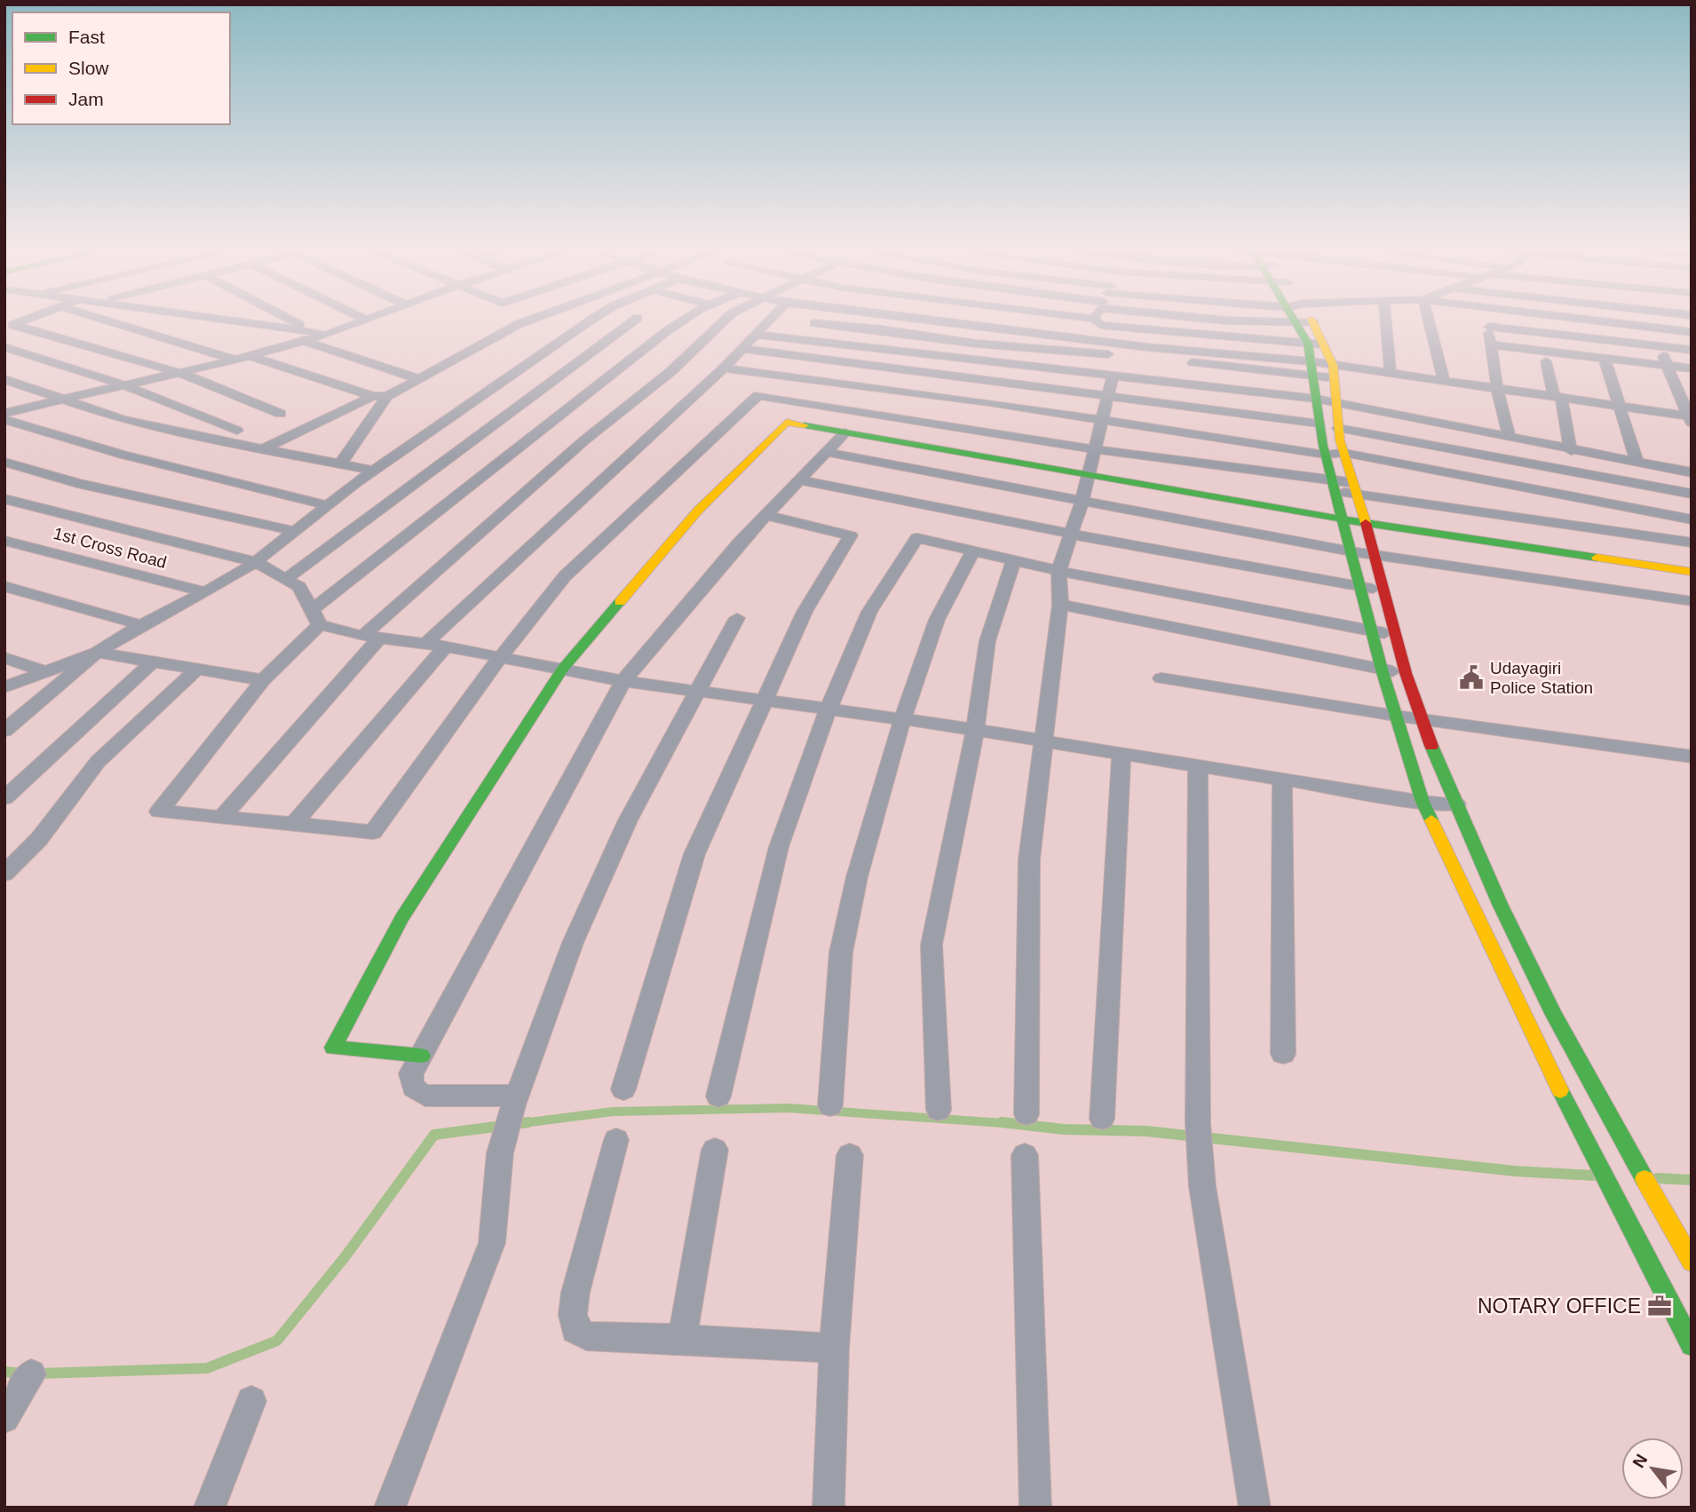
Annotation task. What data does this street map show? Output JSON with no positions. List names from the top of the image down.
{
  "streets": {
    "street": ["1st Cross Road"]
  },
  "places": {
    "public building": ["Udayagiri Police Station"],
    "office": ["NOTARY OFFICE"]
  },
  "legend": ["Fast", "Slow", "Jam"],
  "north": "top left"
}
